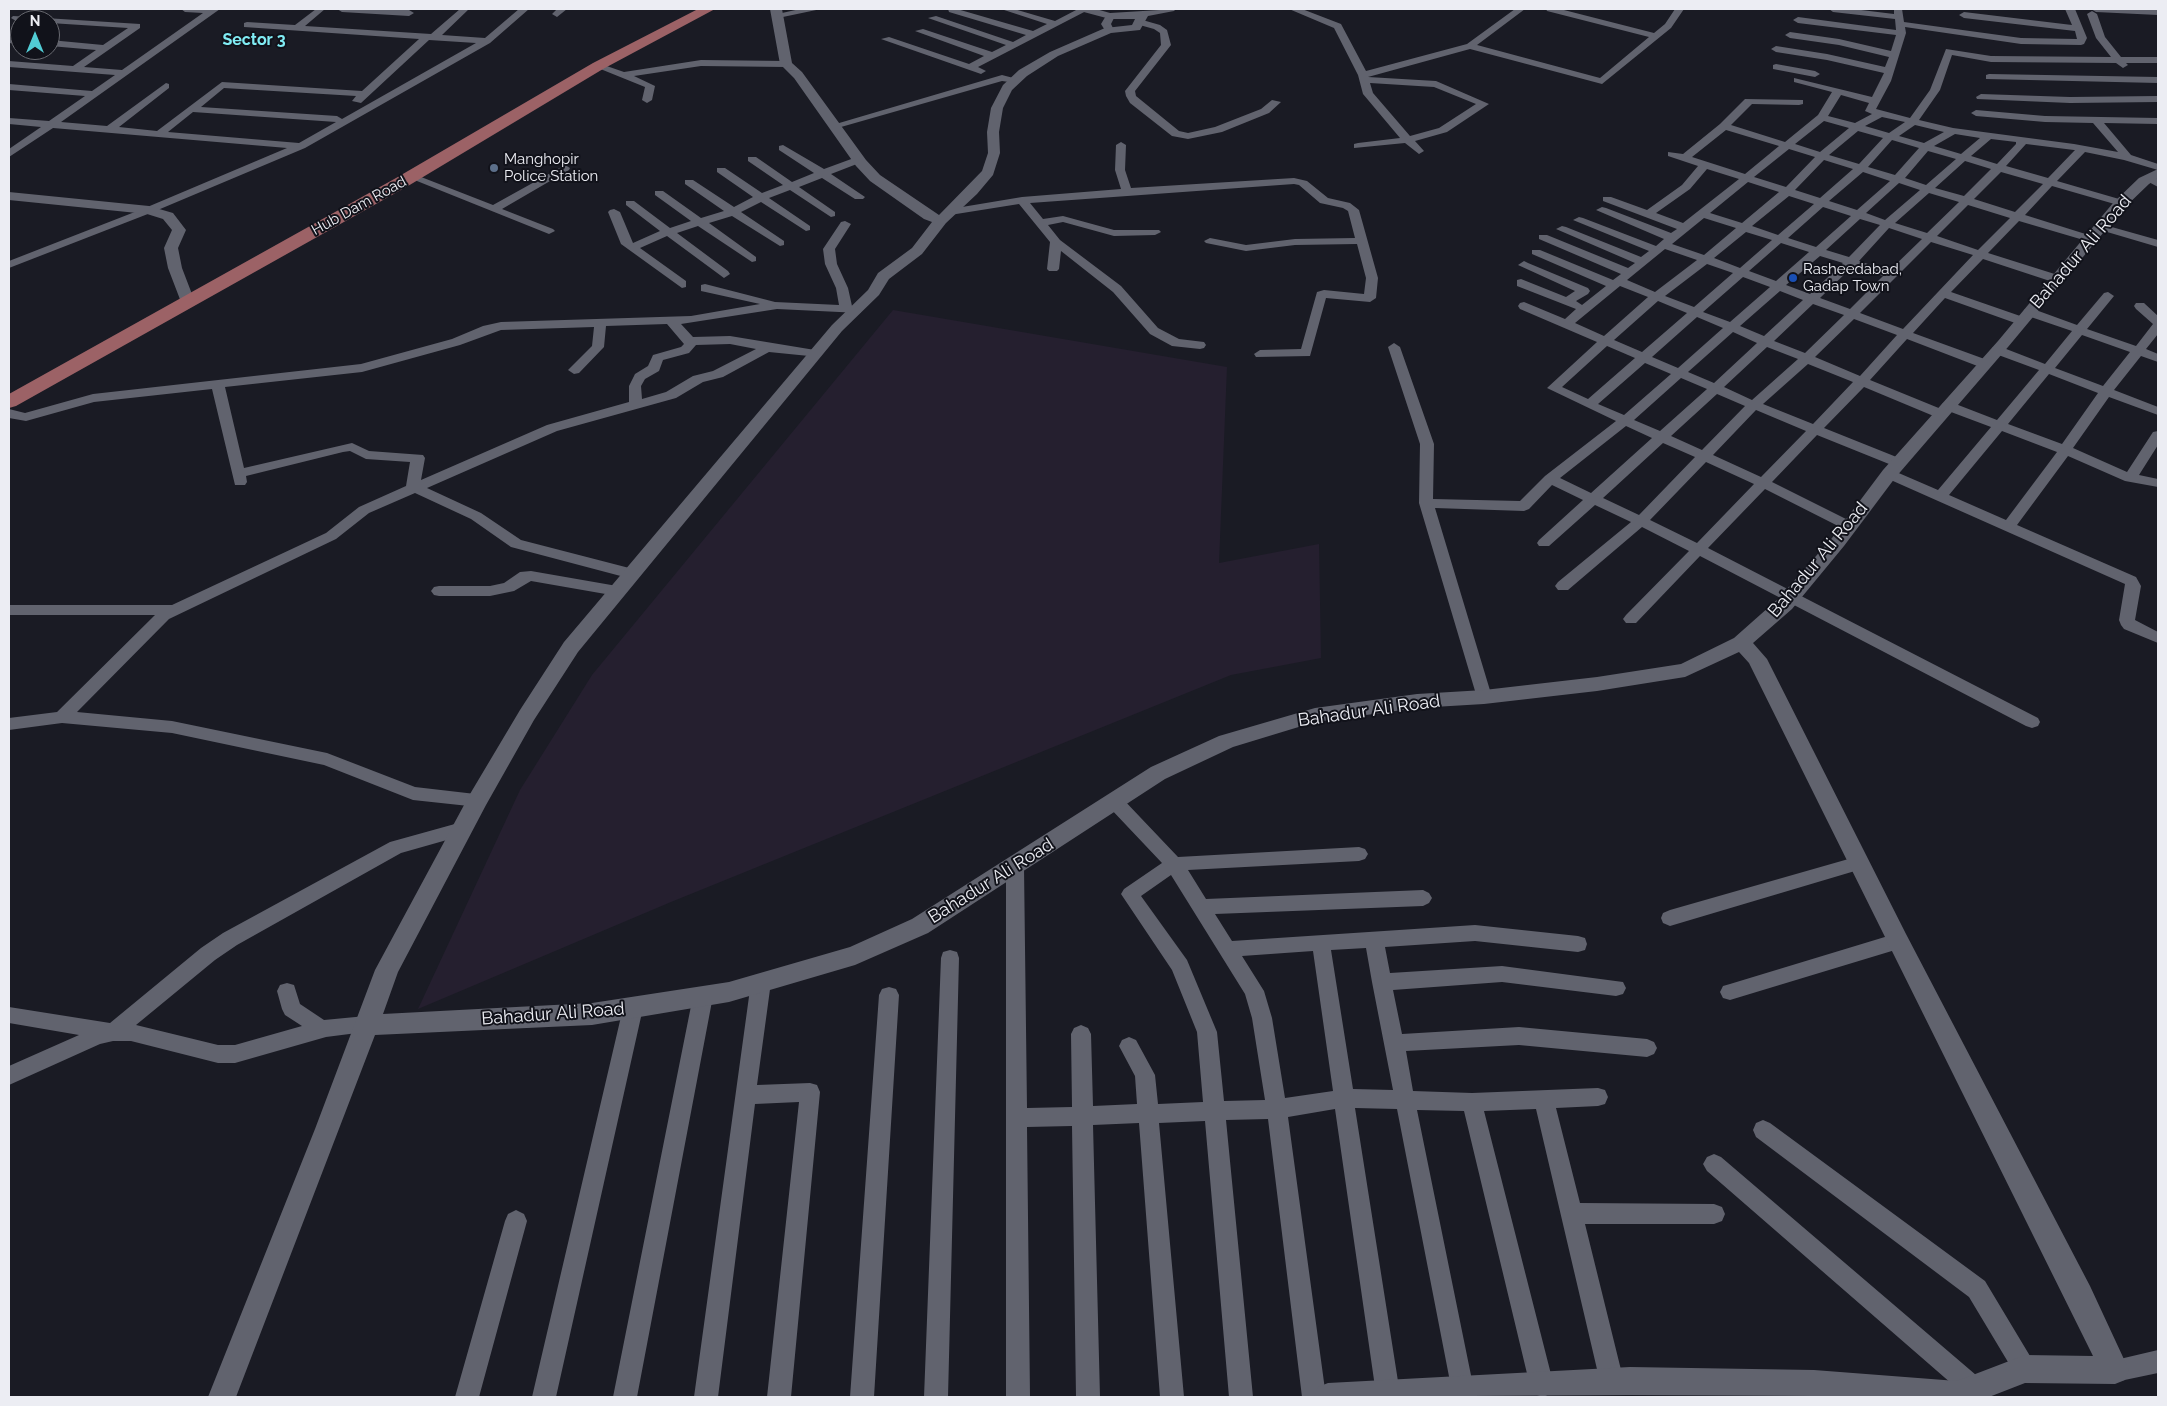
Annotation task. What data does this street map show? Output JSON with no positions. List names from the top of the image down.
{
  "streets": {
    "main road": ["Hub Dam Road"],
    "street": ["Bahadur Ali Road"]
  },
  "districts": ["Sector 3"],
  "places": ["Manghopir Police Station", "Rasheedabad, Gadap Town"],
  "north": "top"
}
